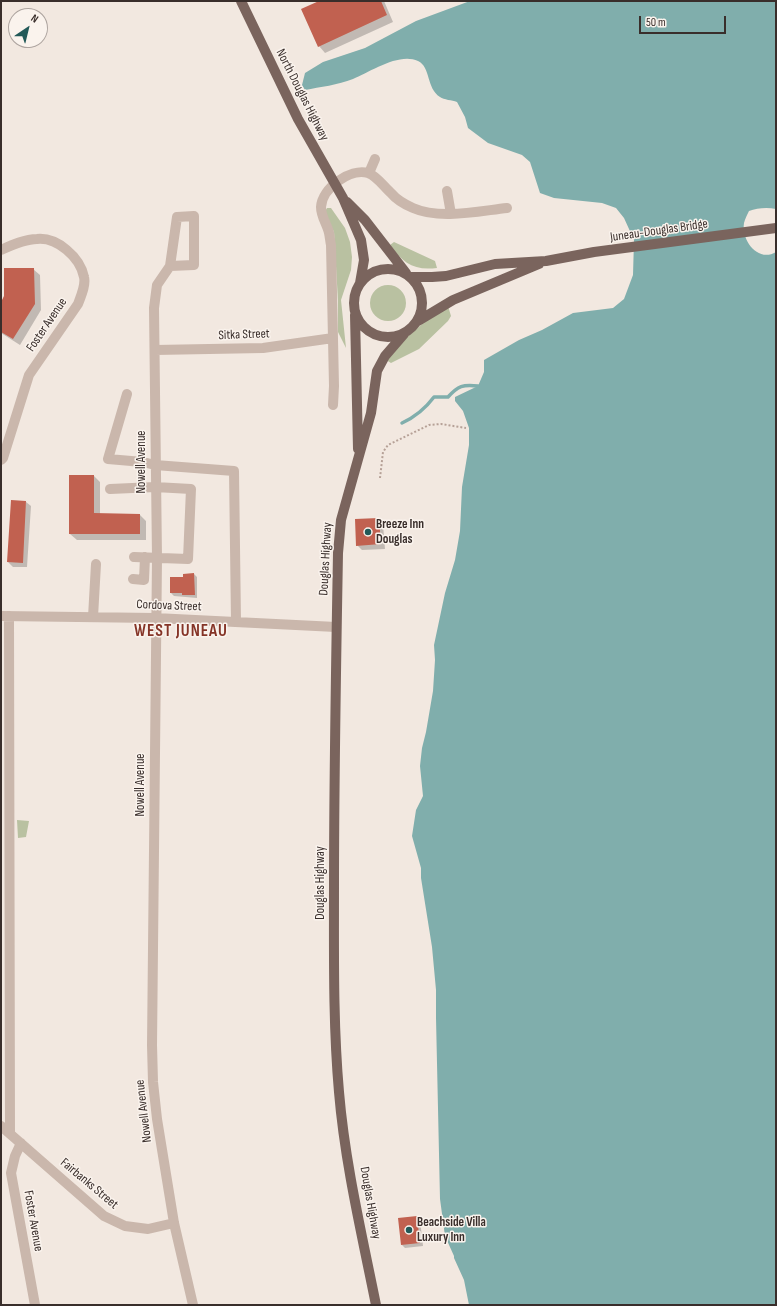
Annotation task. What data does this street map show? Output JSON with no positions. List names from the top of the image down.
{
  "streets": {
    "main road": ["North Douglas Highway", "Juneau-Douglas Bridge", "Douglas Highway"],
    "street": [
      "Foster Avenue",
      "Sitka Street",
      "Nowell Avenue",
      "Cordova Street",
      "Fairbanks Street"
    ]
  },
  "crossings": [
    ["Foster Avenue", "Fairbanks Street"],
    ["Sitka Street", "Nowell Avenue"],
    ["Nowell Avenue", "Cordova Street"],
    ["Nowell Avenue", "Fairbanks Street"],
    ["Douglas Highway", "Cordova Street"]
  ],
  "districts": ["WEST JUNEAU"],
  "places": ["Breeze Inn Douglas", "Beachside Villa Luxury Inn"],
  "scale_bar": "50 m",
  "north": "top right"
}
